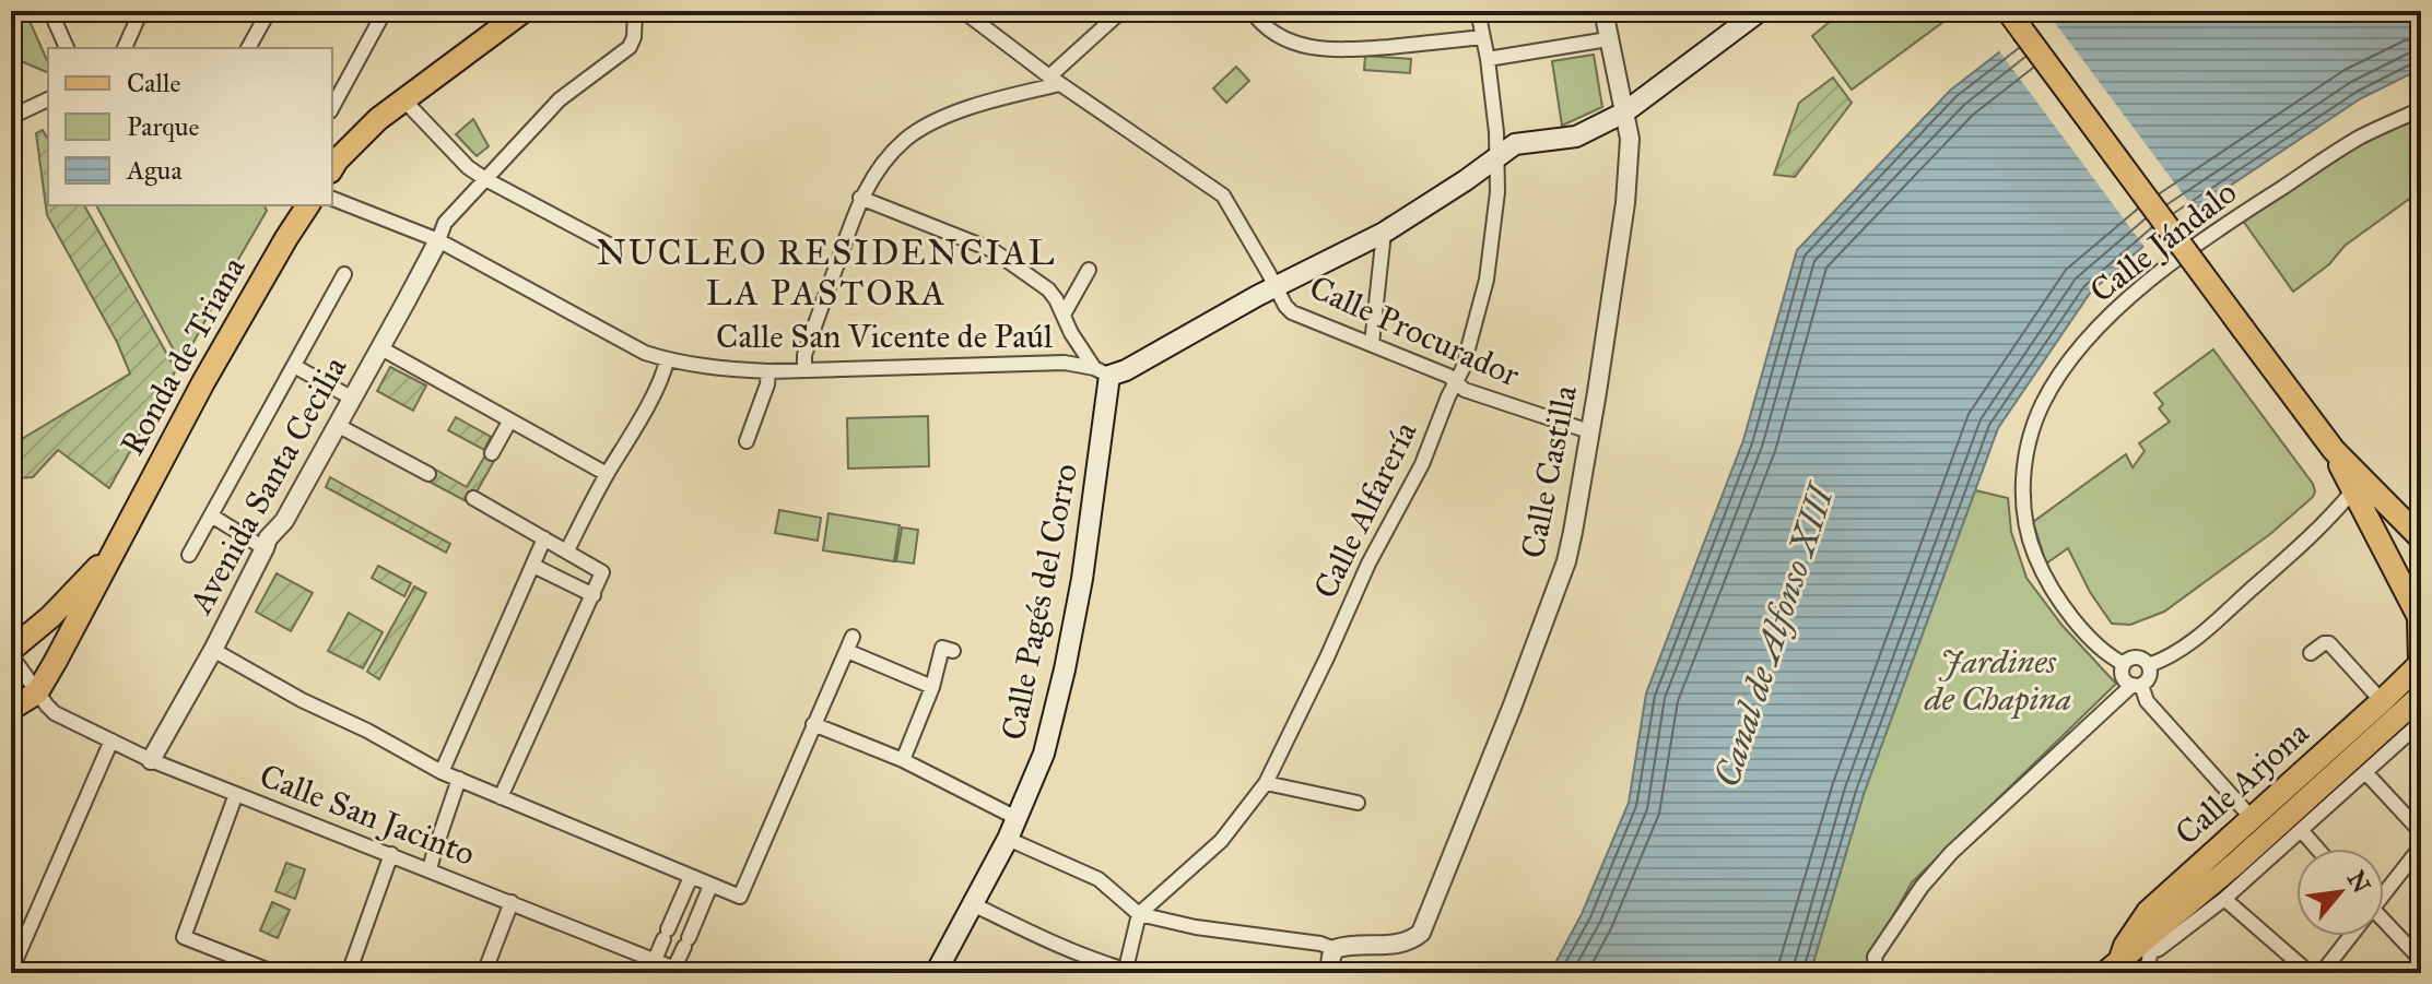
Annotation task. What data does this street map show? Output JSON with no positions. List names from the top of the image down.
{
  "streets": {
    "main road": ["Ronda de Triana", "Calle Pagés del Corro", "Calle Arjona"],
    "street": [
      "Calle Jándalo",
      "Calle Procurador",
      "Calle San Vicente de Paúl",
      "Calle Castilla",
      "Avenida Santa Cecilia",
      "Calle Alfarería",
      "Calle San Jacinto"
    ]
  },
  "crossings": [
    ["Calle Procurador", "Calle Castilla"],
    ["Calle Procurador", "Calle Alfarería"],
    ["Calle San Vicente de Paúl", "Avenida Santa Cecilia"],
    ["Calle San Vicente de Paúl", "Calle Pagés del Corro"],
    ["Ronda de Triana", "Calle San Jacinto"],
    ["Avenida Santa Cecilia", "Calle San Jacinto"]
  ],
  "districts": ["NUCLEO RESIDENCIAL LA PASTORA"],
  "water": ["Canal de Alfonso XIII"],
  "parks": ["Jardines de Chapina"],
  "legend": ["Calle", "Parque", "Agua"],
  "north": "top right"
}
